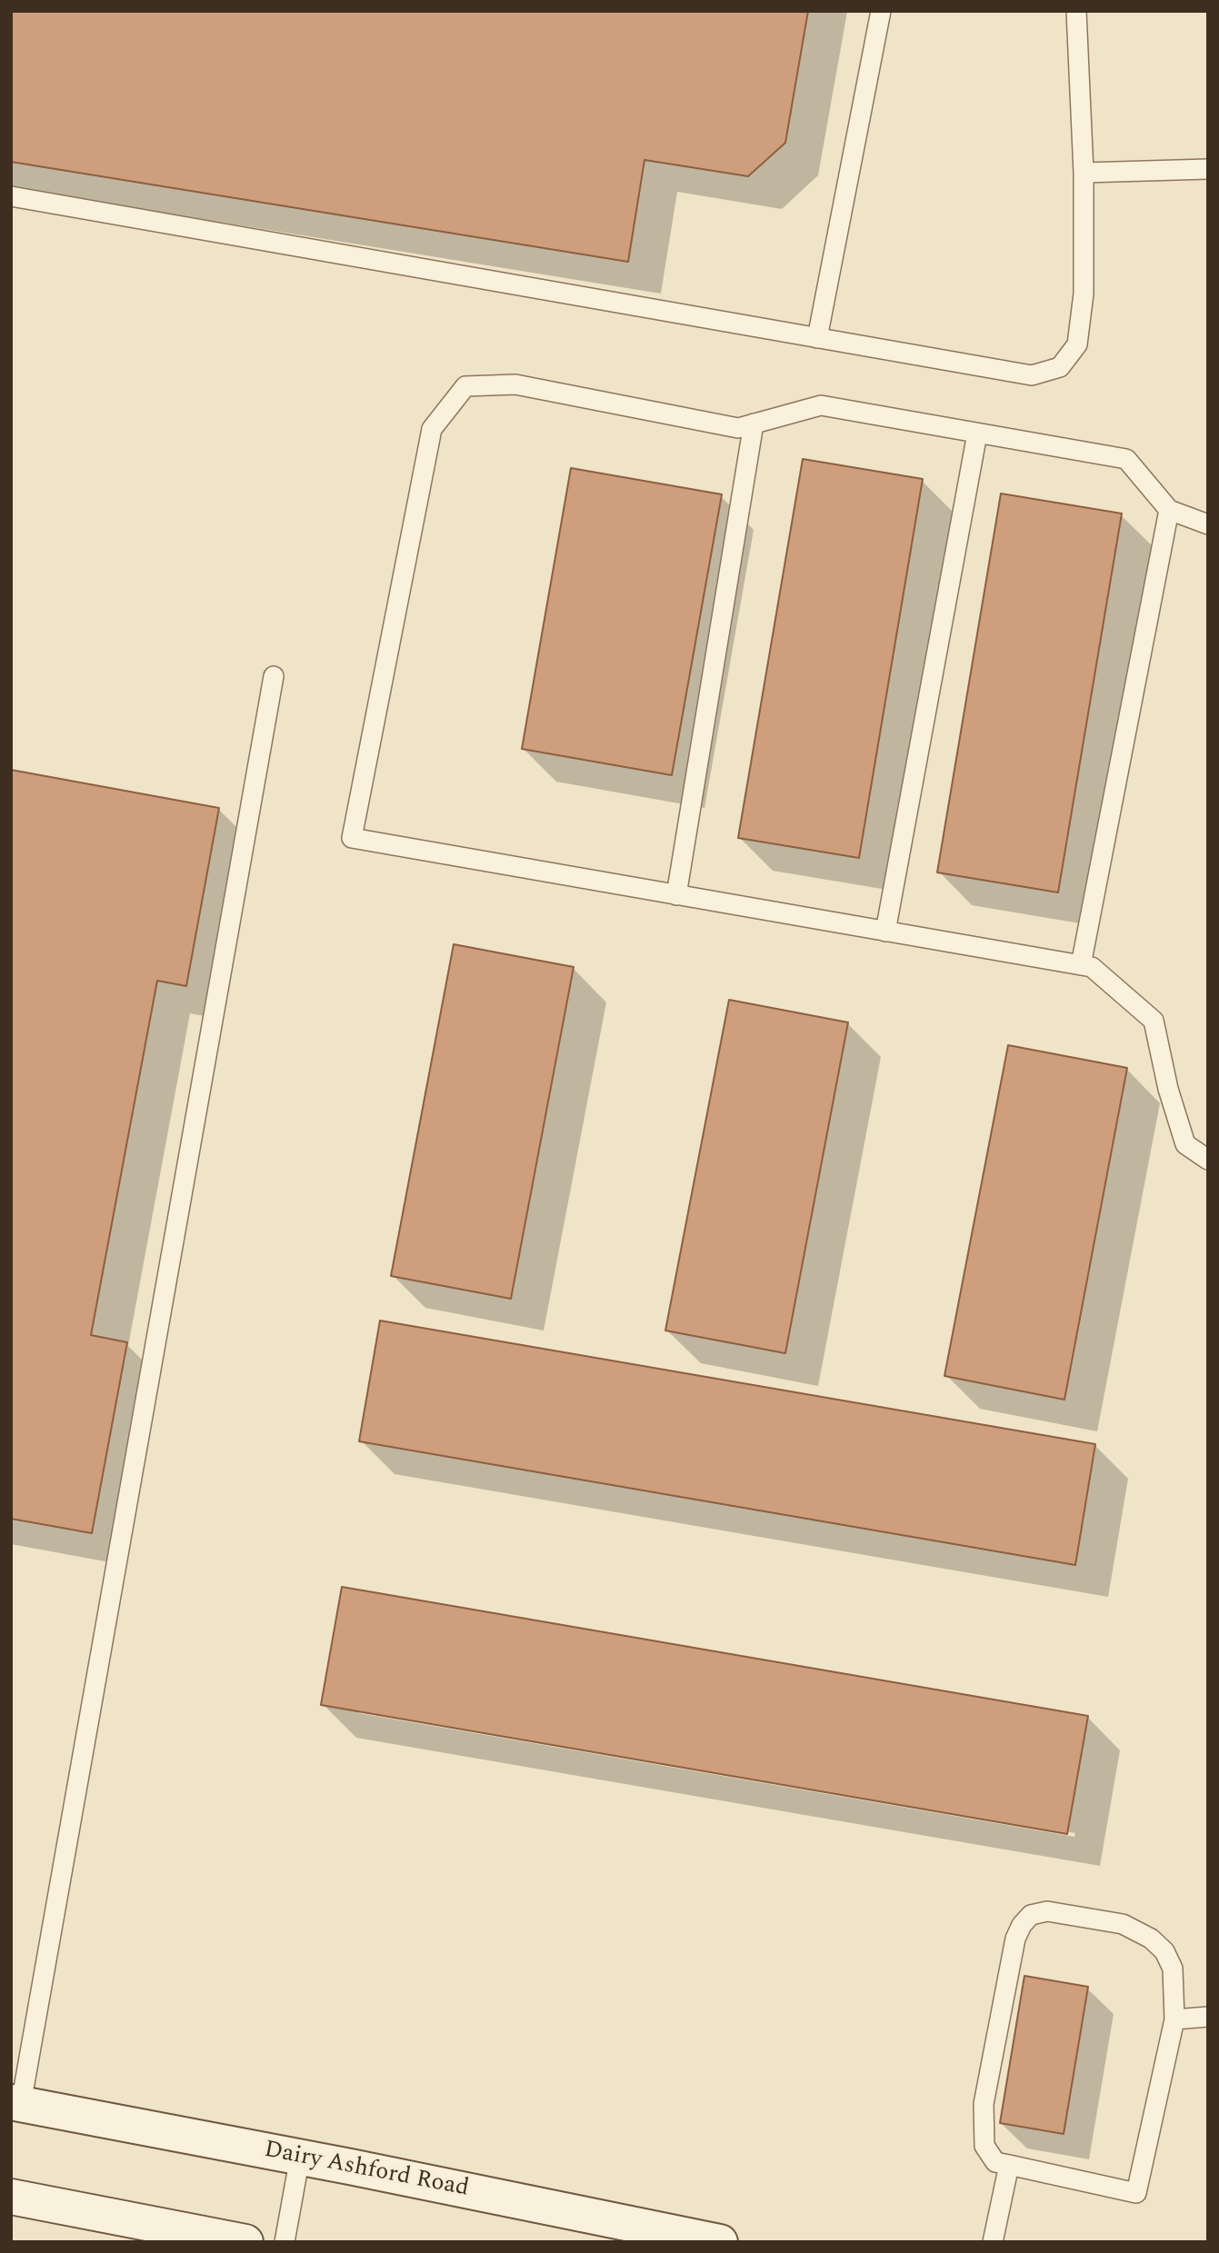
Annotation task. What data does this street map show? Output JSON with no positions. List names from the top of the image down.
{
  "streets": {
    "main road": ["Dairy Ashford Road"]
  }
}
